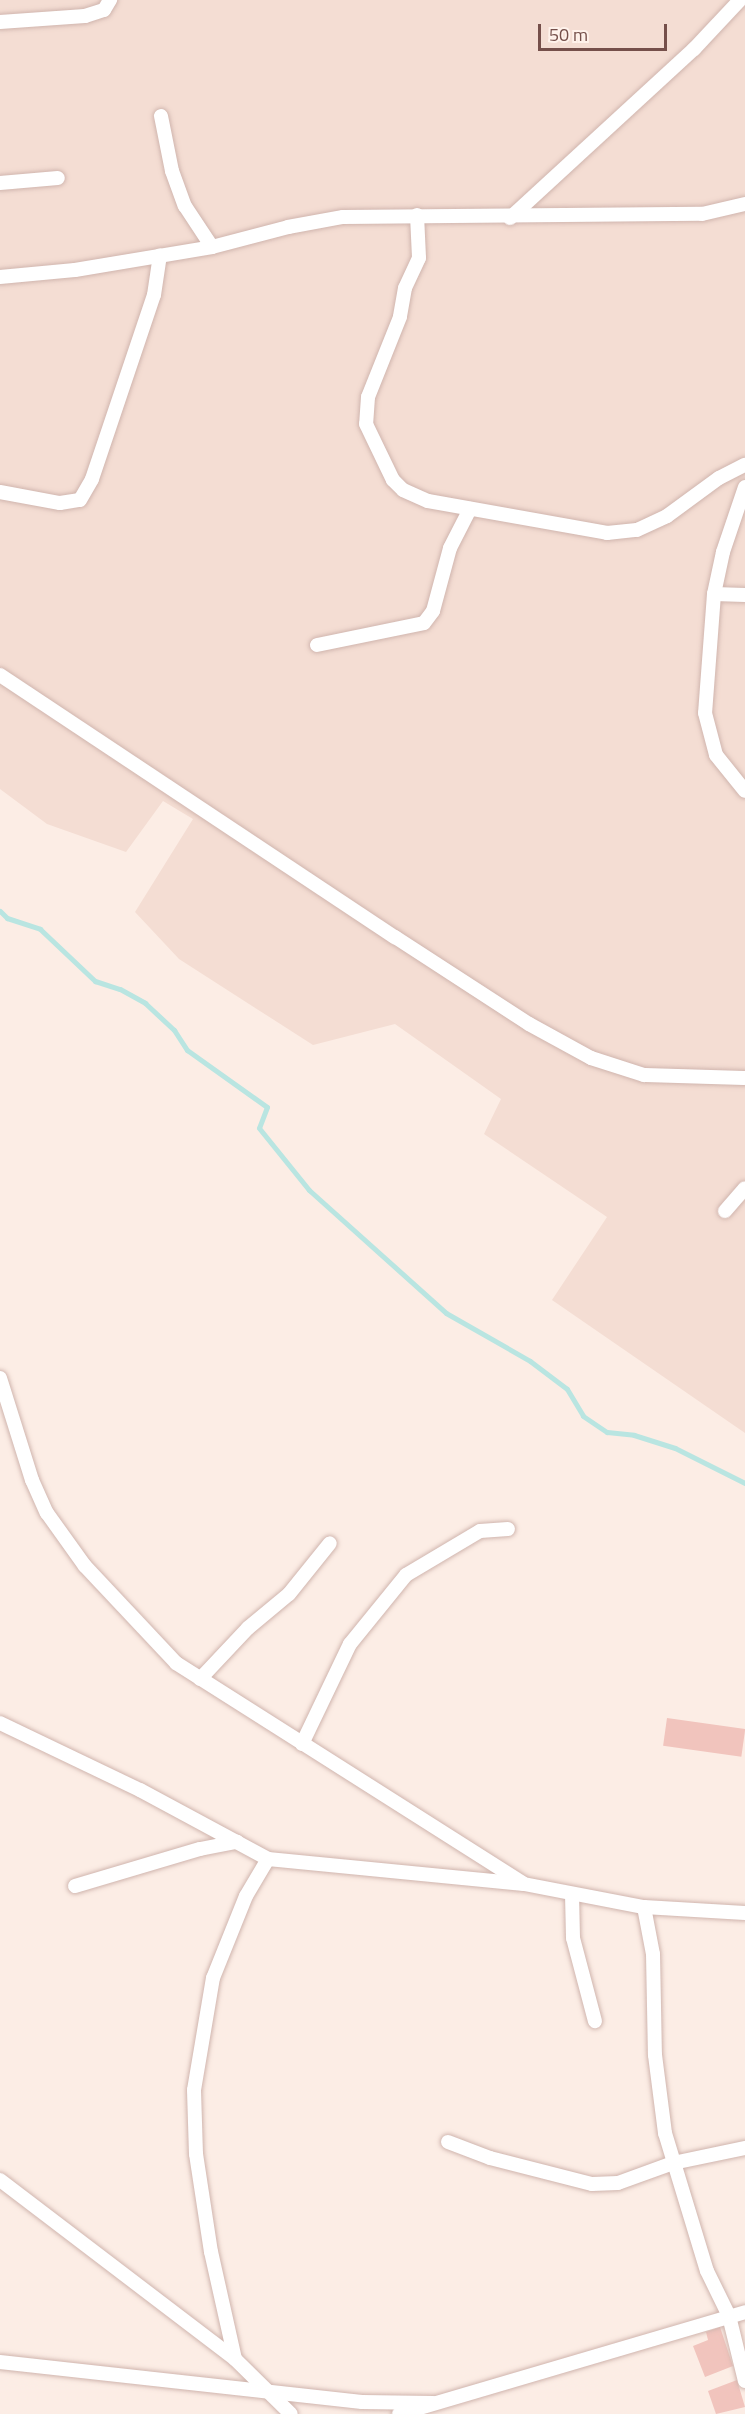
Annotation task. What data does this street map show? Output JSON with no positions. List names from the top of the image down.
{
  "scale_bar": "50 m"
}
